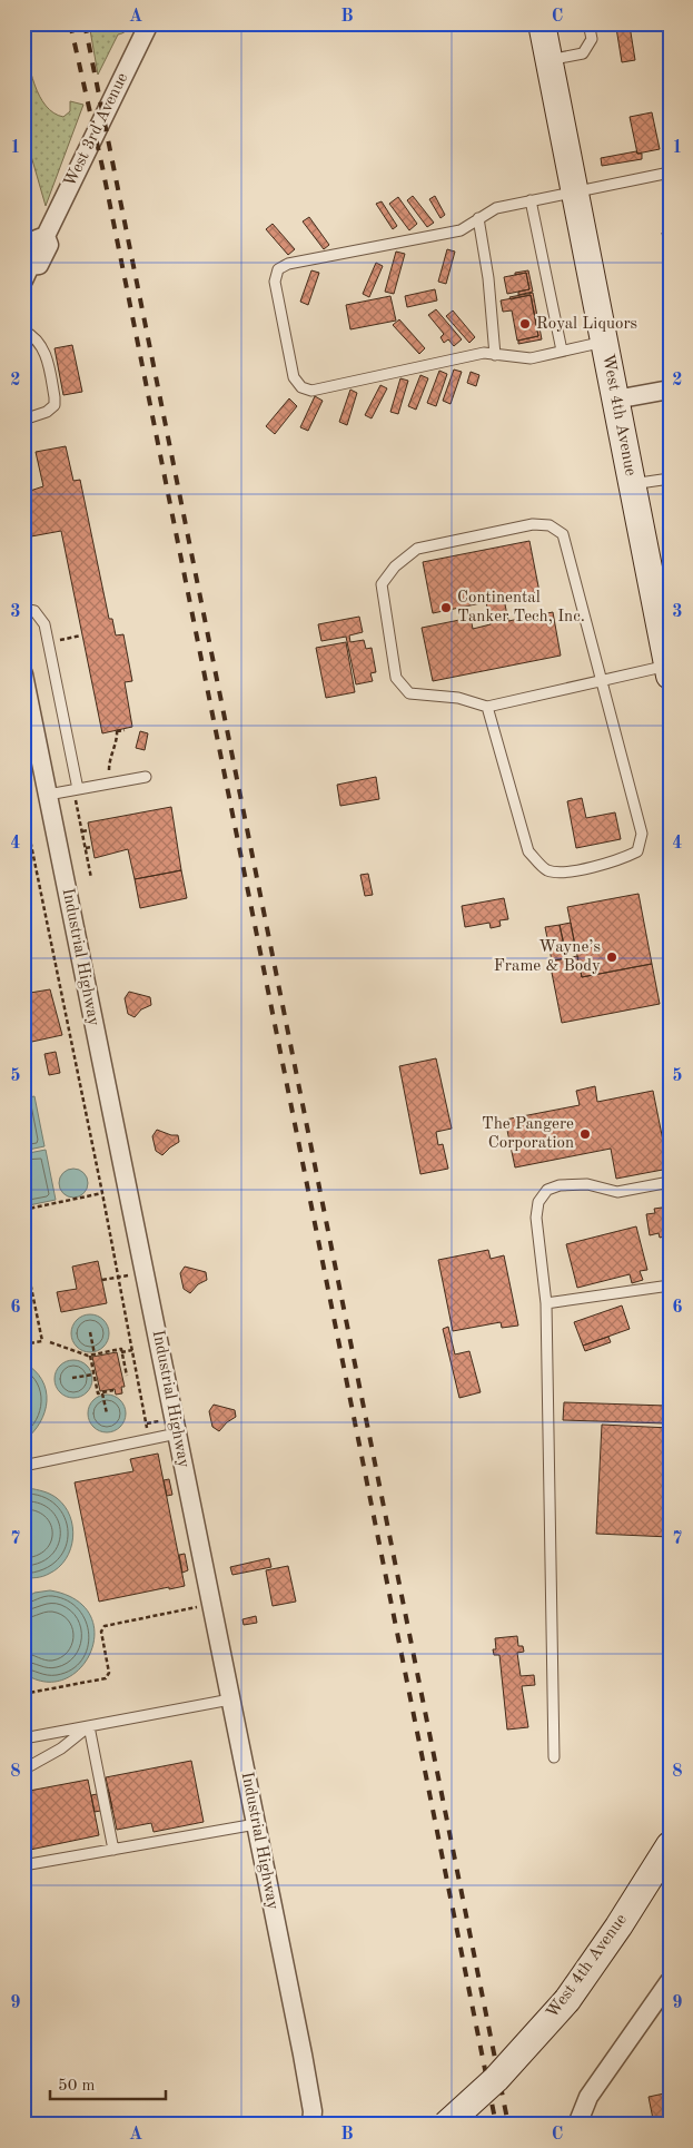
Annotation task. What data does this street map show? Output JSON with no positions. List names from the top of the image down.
{
  "streets": {
    "main road": ["West 4th Avenue"],
    "street": ["West 3rd Avenue", "Industrial Highway"]
  },
  "places": [
    "Royal Liquors",
    "Continental Tanker Tech, Inc.",
    "Wayne’s Frame & Body",
    "The Pangere Corporation"
  ],
  "scale_bar": "50 m",
  "grid": {
    "columns": ["A", "B", "C"],
    "rows": [
      "1",
      "2",
      "3",
      "4",
      "5",
      "6",
      "7",
      "8",
      "9"
    ]
  }
}
